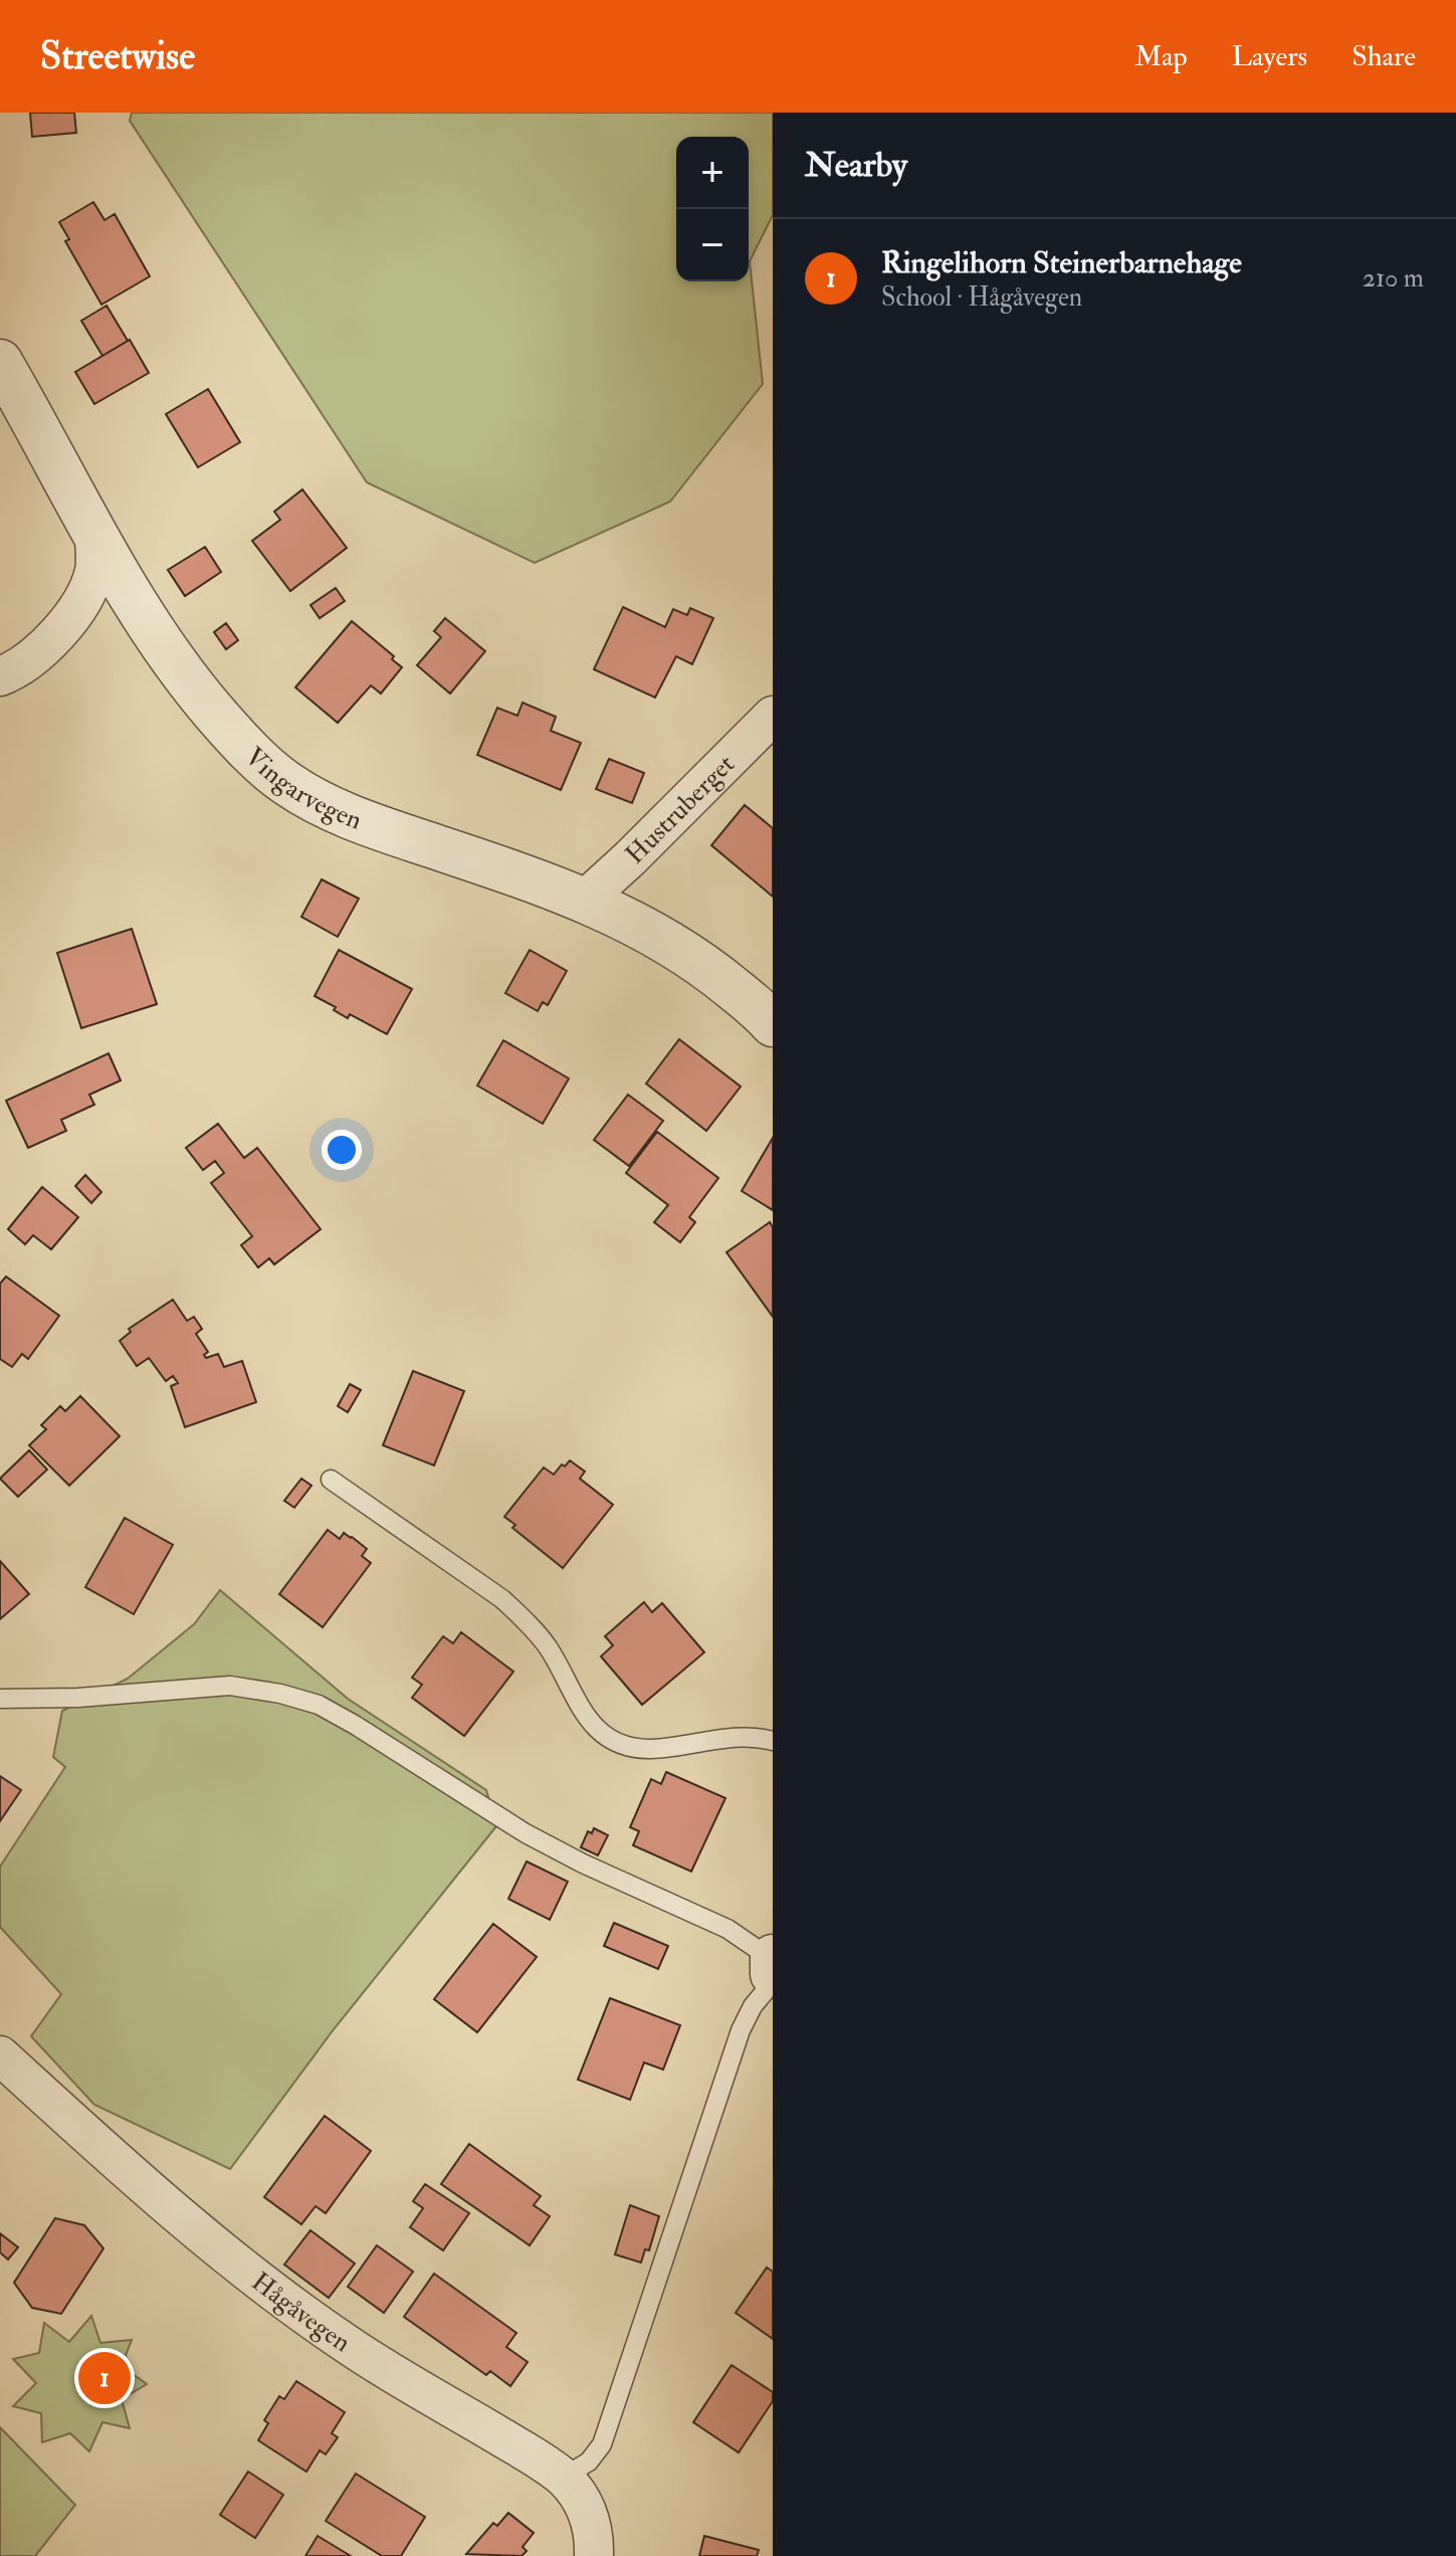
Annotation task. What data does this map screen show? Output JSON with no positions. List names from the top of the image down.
{
  "streets": {
    "street": ["Vingarvegen", "Hustruberget", "Hågåvegen"]
  },
  "crossings": [
    ["Vingarvegen", "Hustruberget"]
  ],
  "page": {
    "header": "Streetwise",
    "nav": ["Map", "Layers", "Share"],
    "heading": "Nearby",
    "map_buttons": ["+", "−"],
    "list": [
      {
        "mark": "1",
        "name": "Ringelihorn Steinerbarnehage",
        "note": "School · Hågåvegen",
        "value": "210 m"
      }
    ],
    "pins": "1"
  }
}
